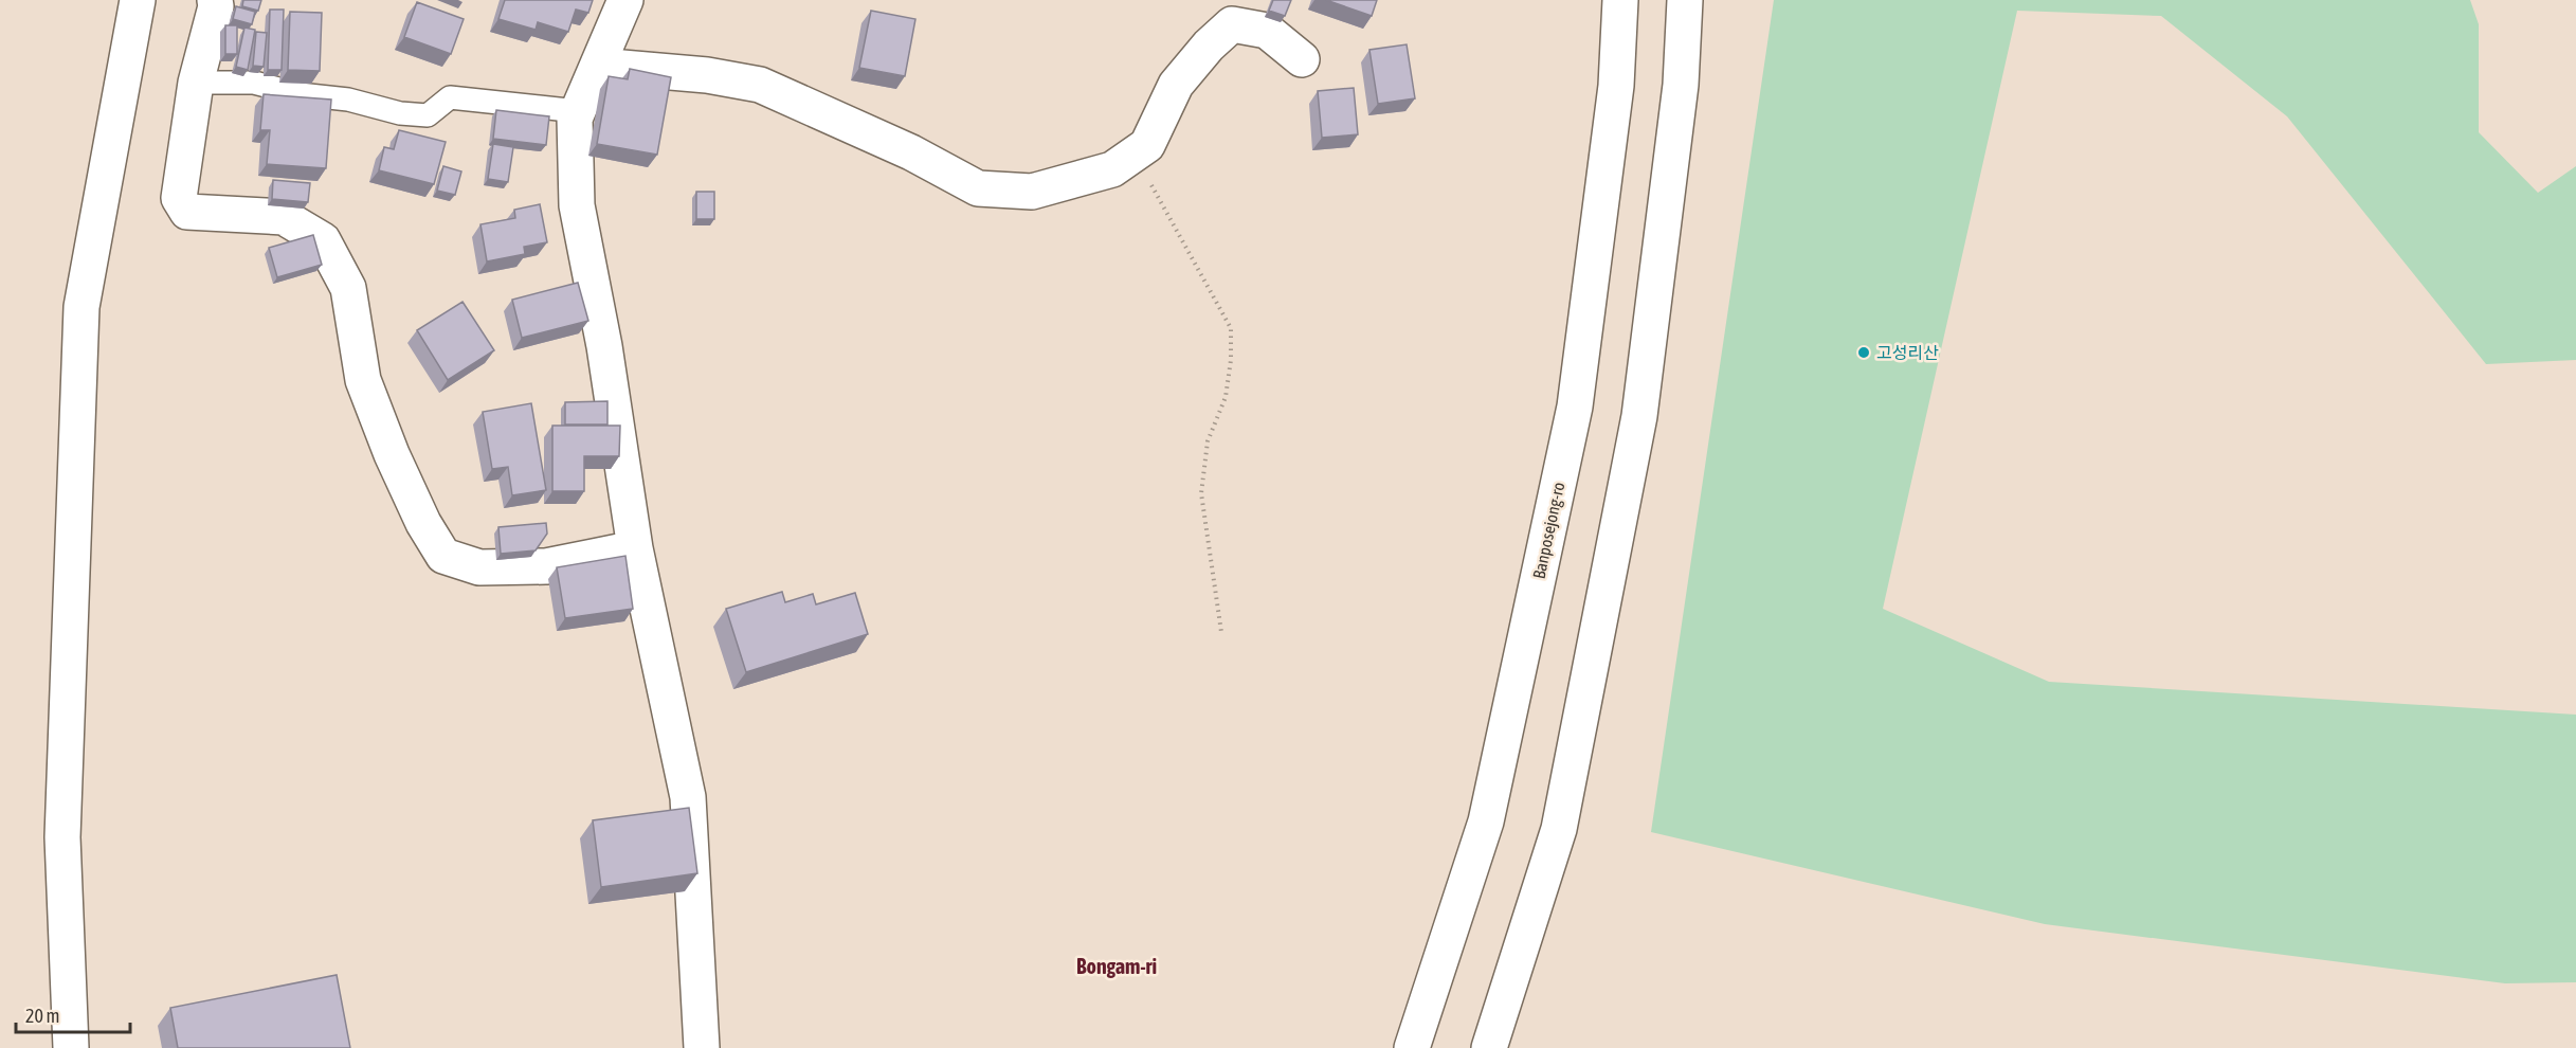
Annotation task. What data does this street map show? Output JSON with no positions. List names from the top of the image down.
{
  "streets": {
    "main road": ["Banposejong-ro"]
  },
  "districts": ["Bongam-ri"],
  "places": ["고성리산"],
  "scale_bar": "20 m"
}
